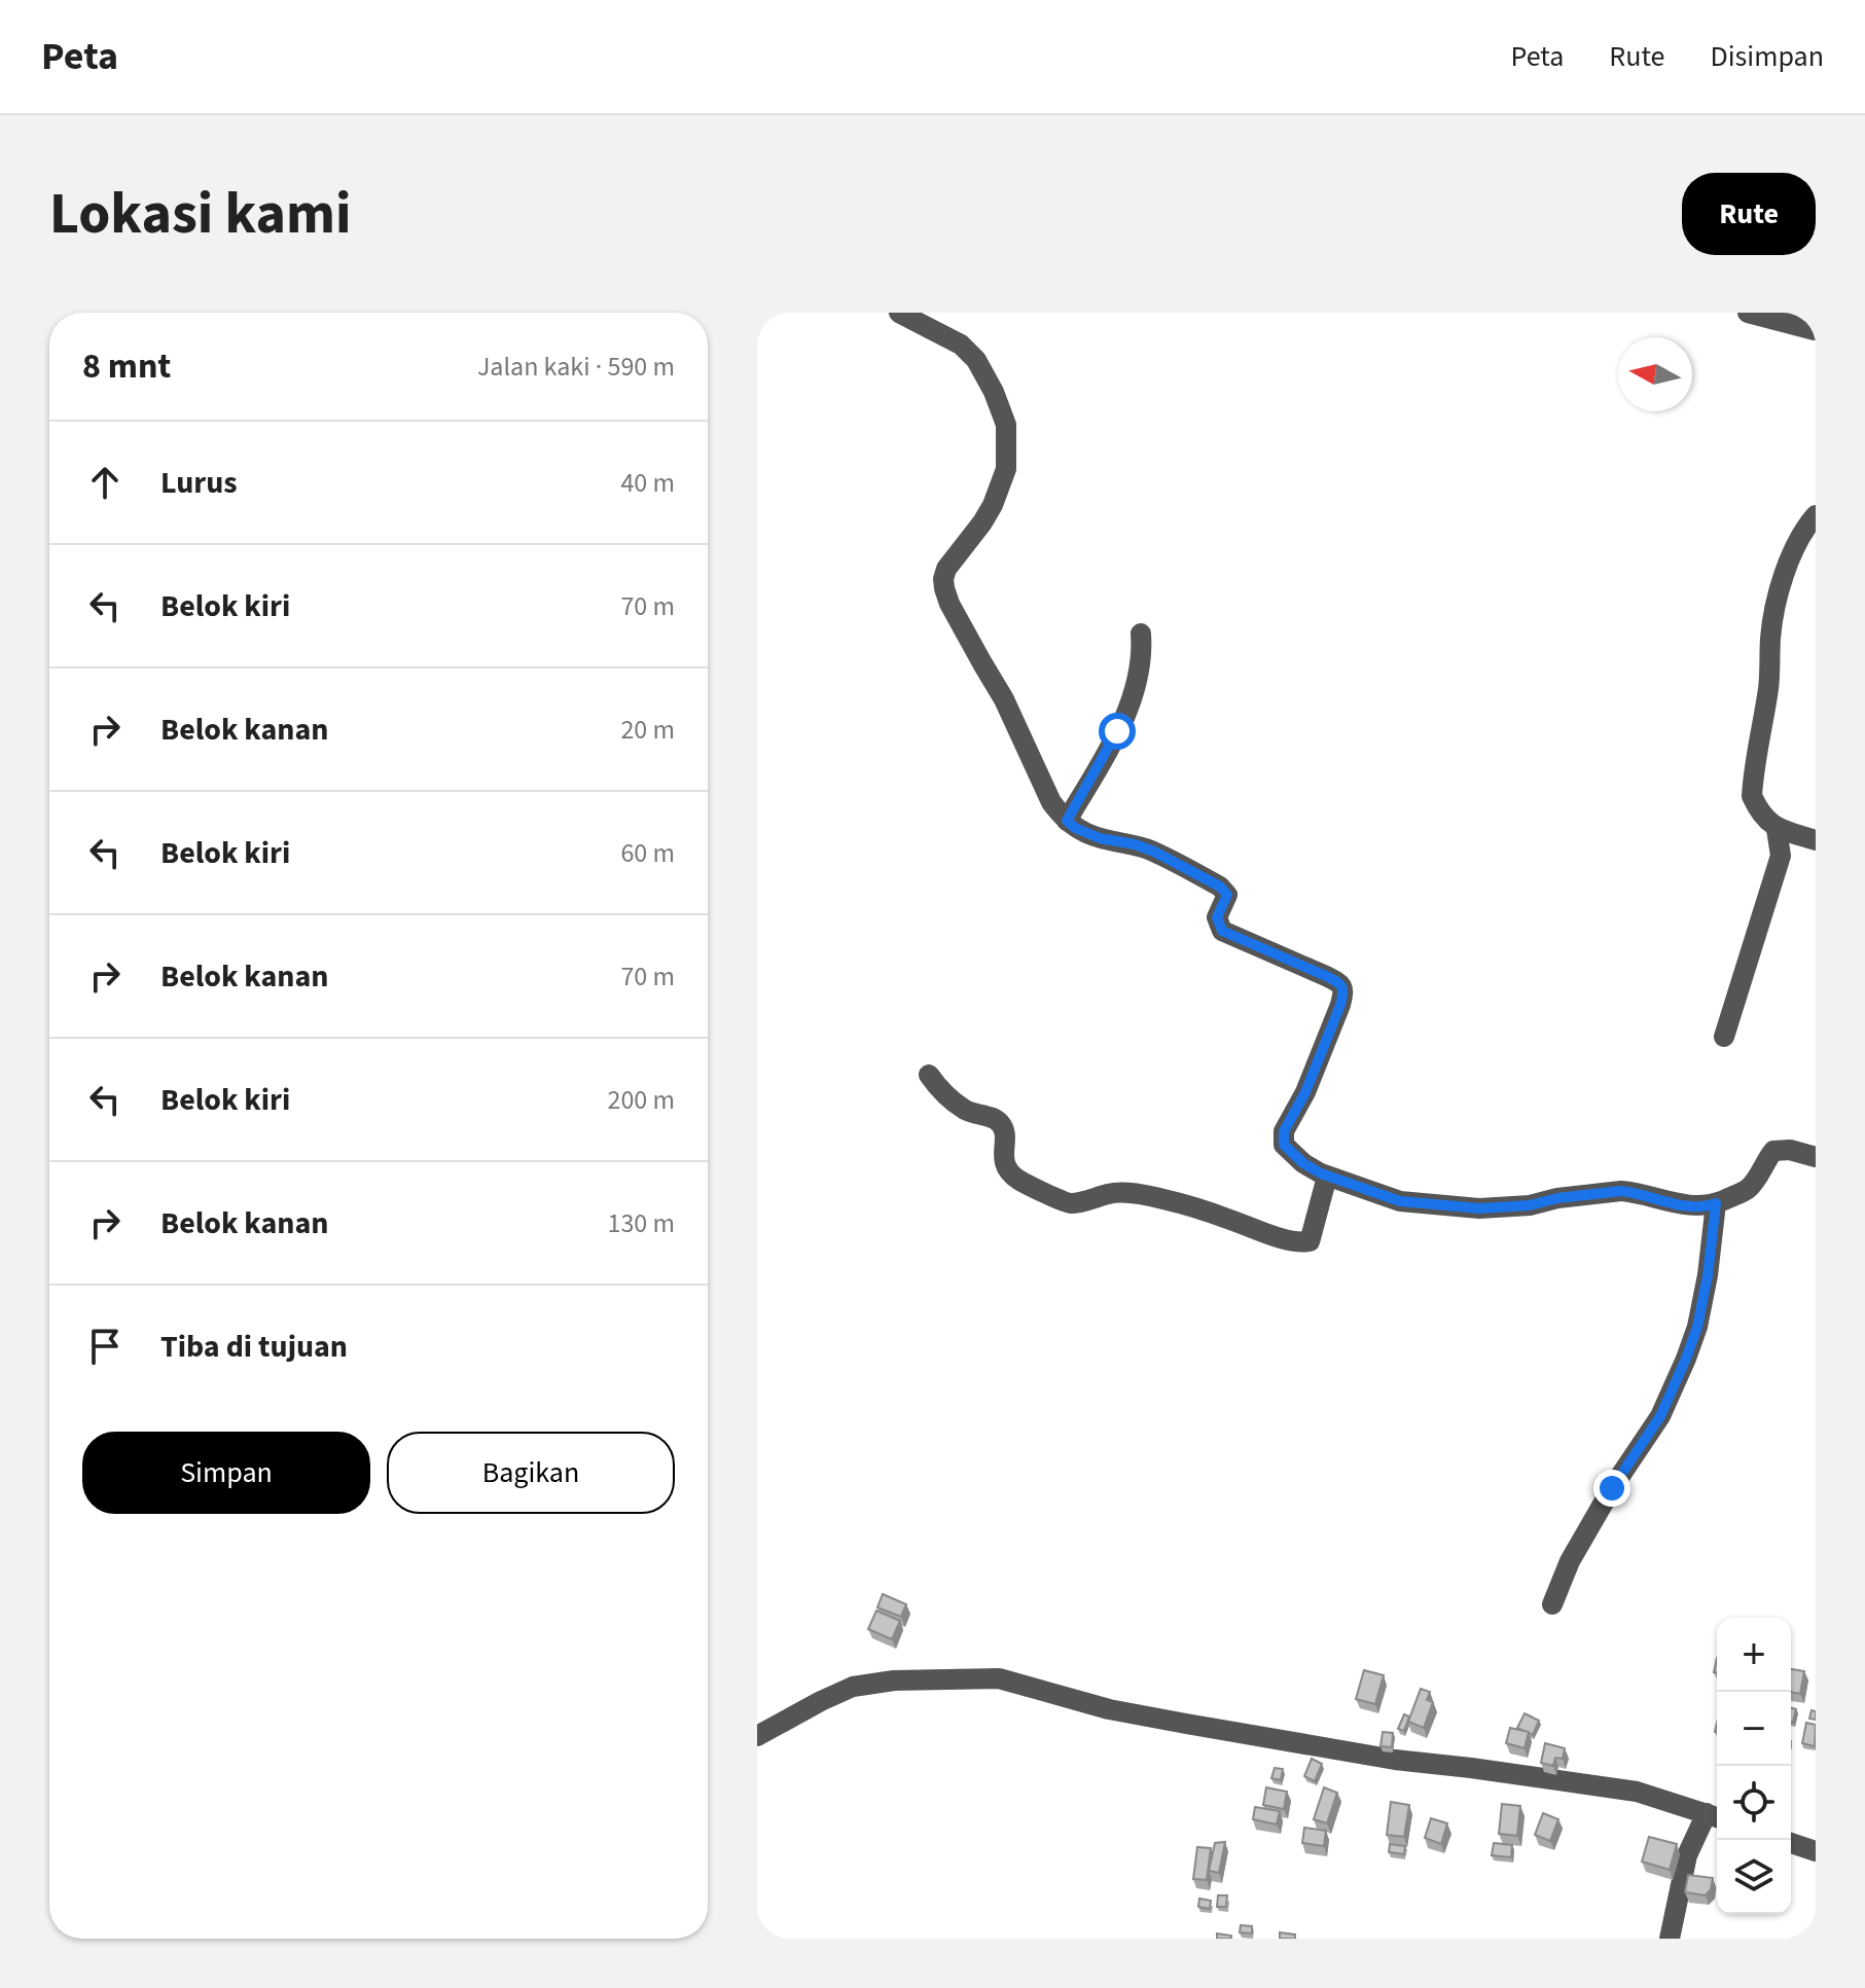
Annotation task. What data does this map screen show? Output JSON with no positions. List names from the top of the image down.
{
  "north": "left",
  "page": {
    "header": "Peta",
    "nav": ["Peta", "Rute", "Disimpan"],
    "buttons": [
      "Rute",
      ["Simpan", "Bagikan"]
    ],
    "title": "Lokasi kami",
    "heading": ["8 mnt", "Jalan kaki · 590 m"],
    "list": [
      ["Lurus", "40 m"],
      ["Belok kiri", "70 m"],
      ["Belok kanan", "20 m"],
      ["Belok kiri", "60 m"],
      ["Belok kanan", "70 m"],
      ["Belok kiri", "200 m"],
      ["Belok kanan", "130 m"],
      "Tiba di tujuan"
    ],
    "map_buttons": ["+", "−"]
  }
}
